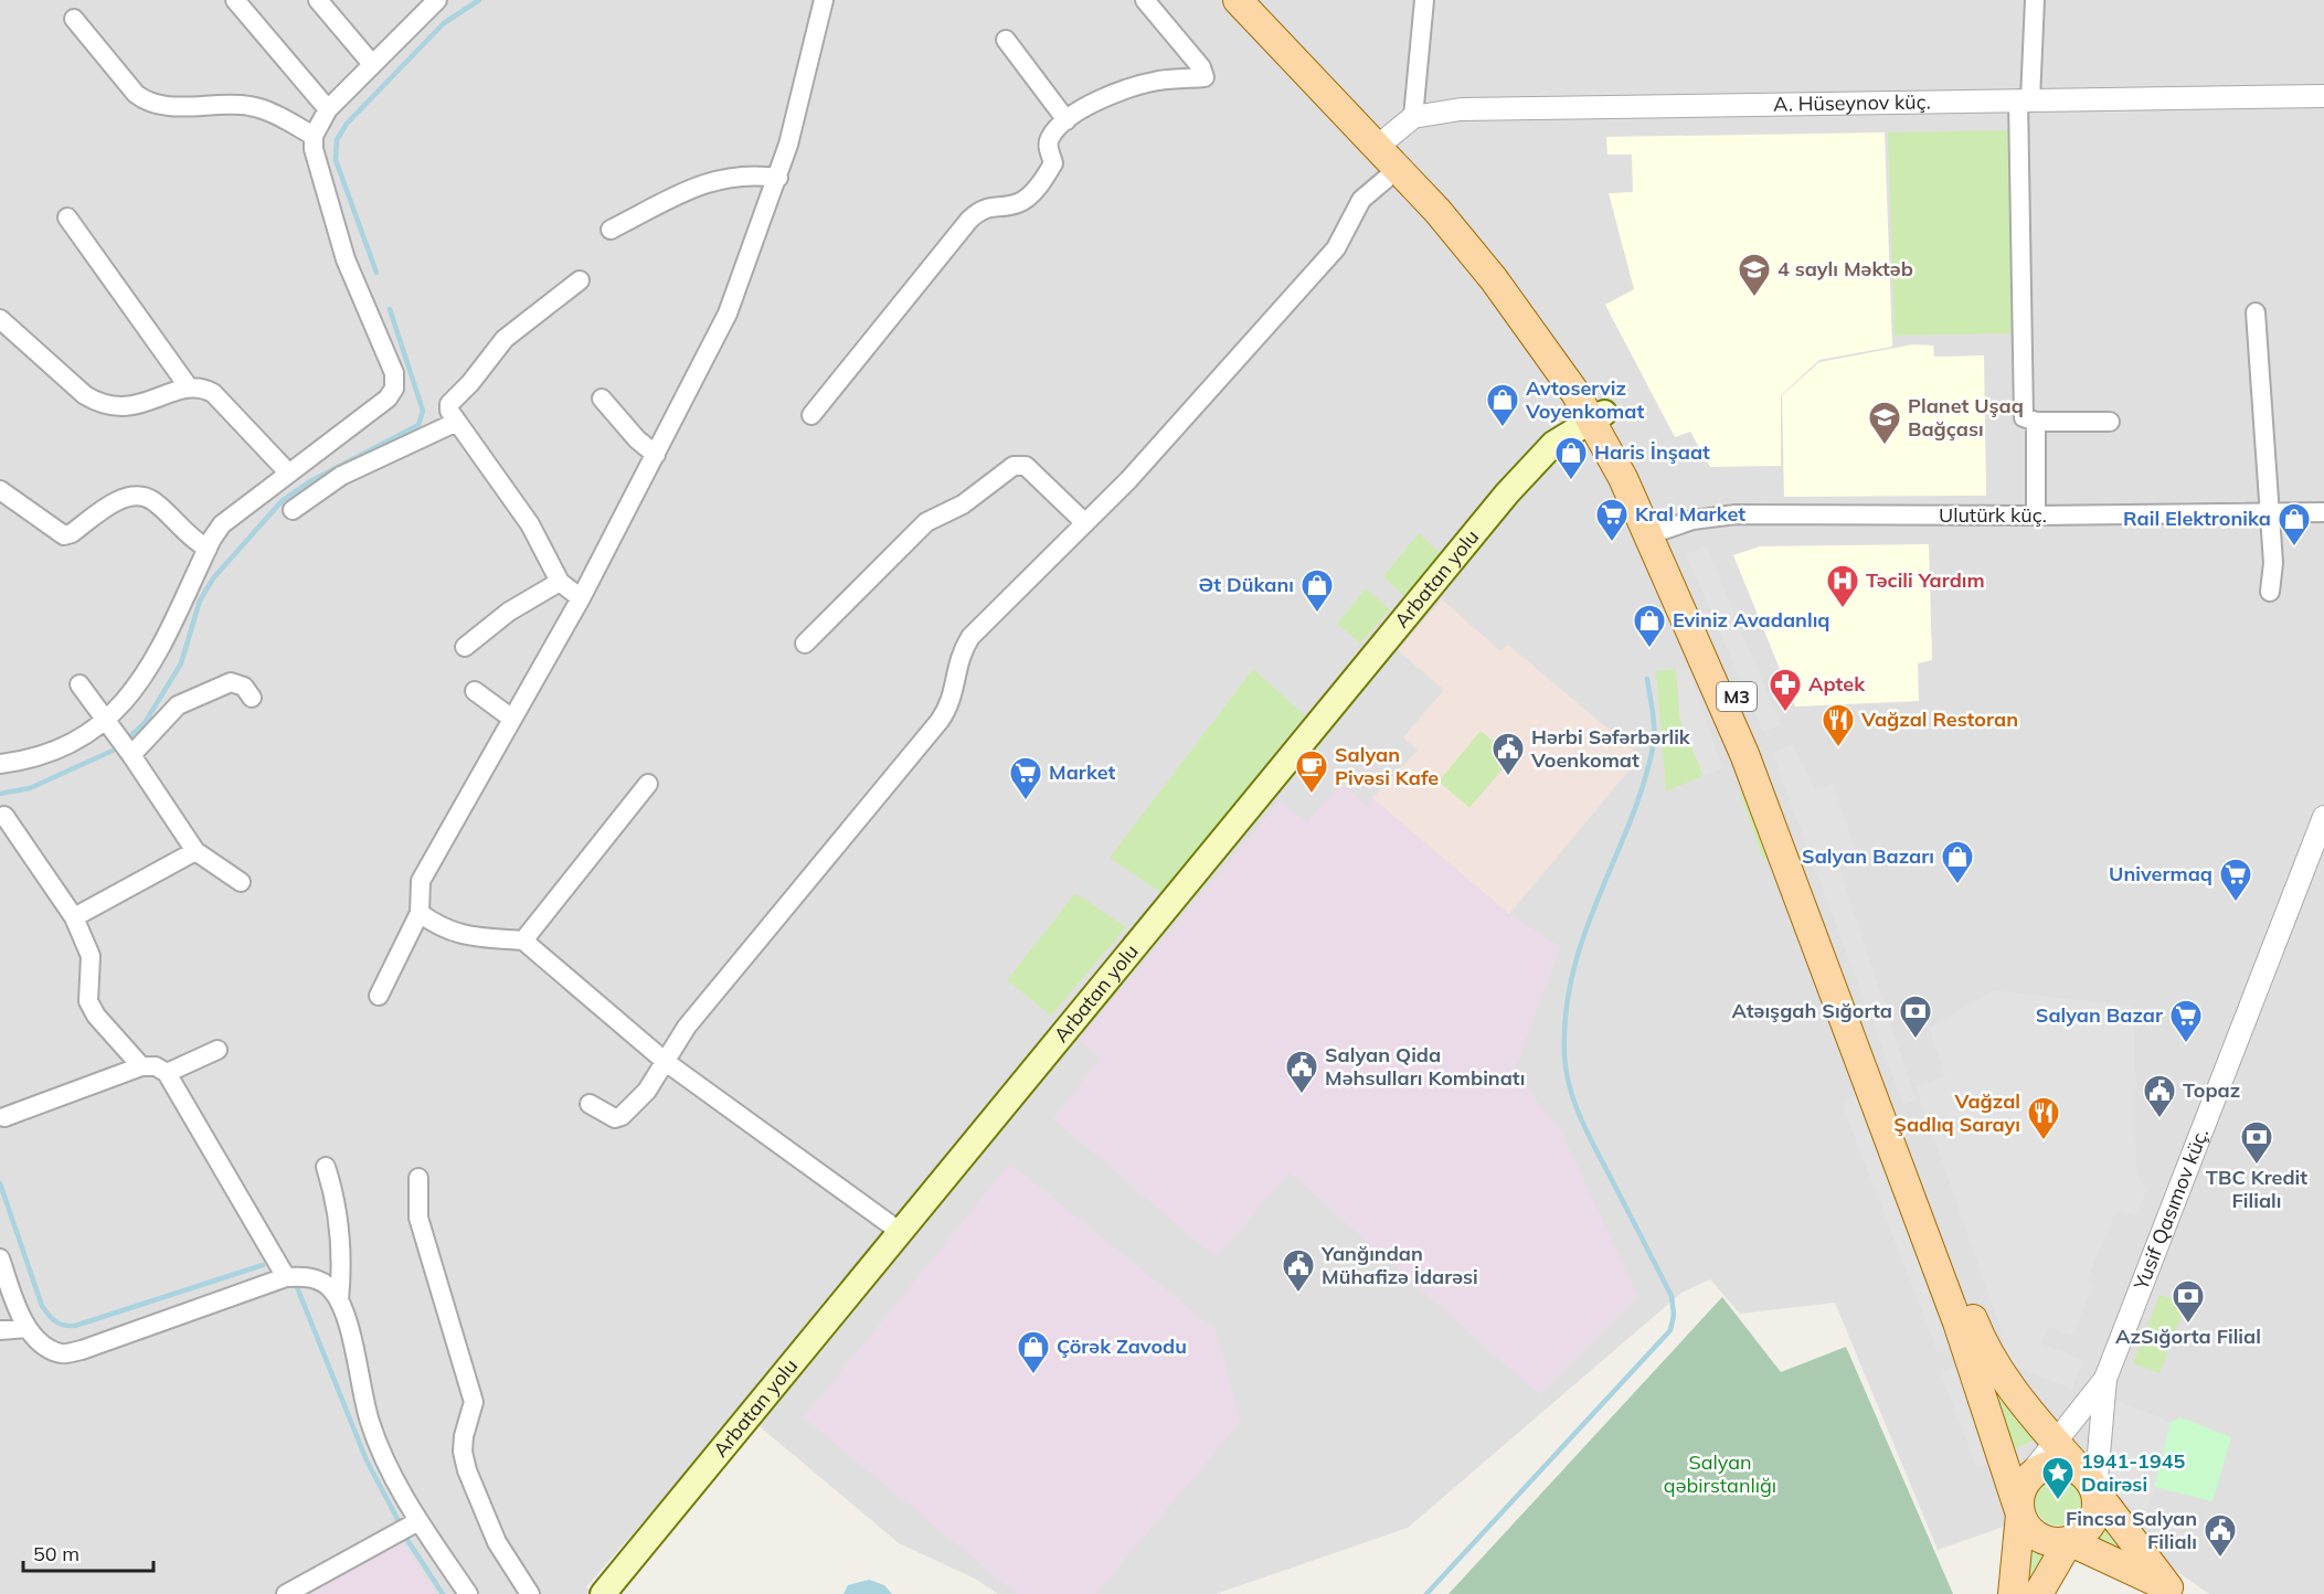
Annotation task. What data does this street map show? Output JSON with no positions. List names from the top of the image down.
{
  "streets": {
    "main road": ["Arbatan yolu", "M3"],
    "street": ["A. Hüseynov küç.", "Ulutürk küç.", "Yusif Qasımov küç."]
  },
  "crossings": [
    ["Ulutürk küç.", "M3"],
    ["Arbatan yolu", "M3"]
  ],
  "parks": ["Salyan qəbirstanlığı"],
  "places": {
    "school or university": ["4 saylı Məktəb", "Planet Uşaq Bağçası"],
    "shop": [
      "Avtoserviz Voyenkomat",
      "Haris İnşaat",
      "Rail Elektronika",
      "Ət Dükanı",
      "Eviniz Avadanlıq",
      "Salyan Bazarı",
      "Çörək Zavodu"
    ],
    "supermarket": [
      "Kral Market",
      "Market",
      "Univermaq",
      "Salyan Bazar"
    ],
    "hospital": ["Təcili Yardım"],
    "pharmacy": ["Aptek"],
    "restaurant": ["Vağzal Restoran", "Vağzal Şadlıq Sarayı"],
    "public building": [
      "Hərbi Səfərbərlik Voenkomat",
      "Salyan Qida Məhsulları Kombinatı",
      "Topaz",
      "Yanğından Mühafizə İdarəsi",
      "Fincsa Salyan Filialı"
    ],
    "cafe": ["Salyan Pivəsi Kafe"],
    "bank": ["Atəışgah Sığorta", "TBC Kredit Filialı", "AzSığorta Filial"],
    "place": ["1941-1945 Dairəsi"]
  },
  "scale_bar": "50 m"
}
